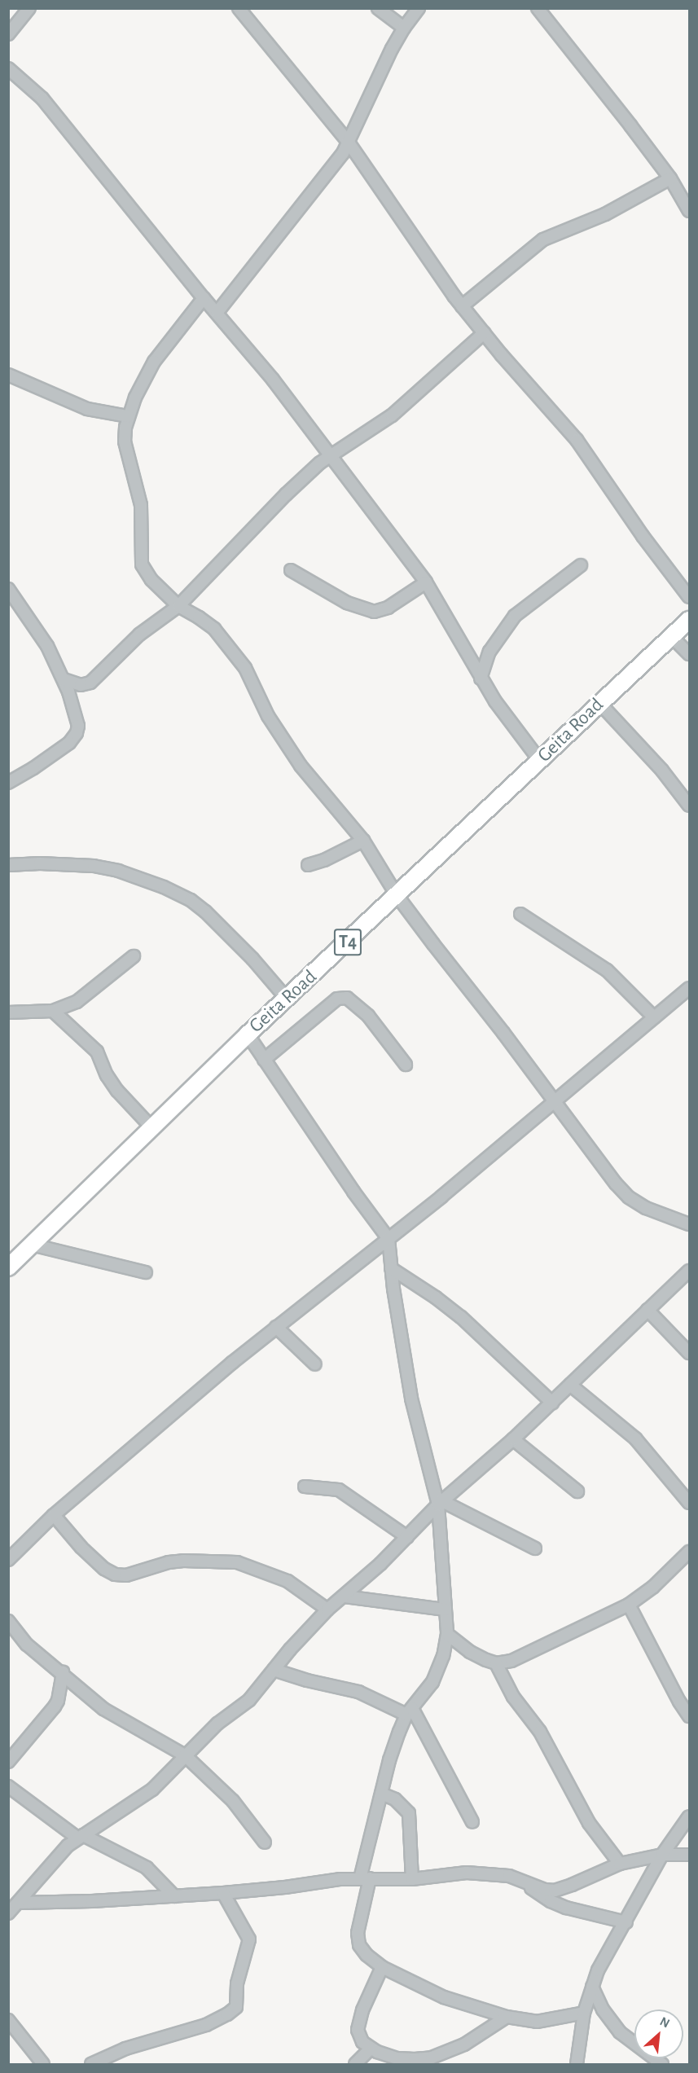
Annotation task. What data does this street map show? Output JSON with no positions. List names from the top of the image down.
{
  "streets": {
    "highway": ["Geita Road", "T4"]
  },
  "north": "top right"
}
